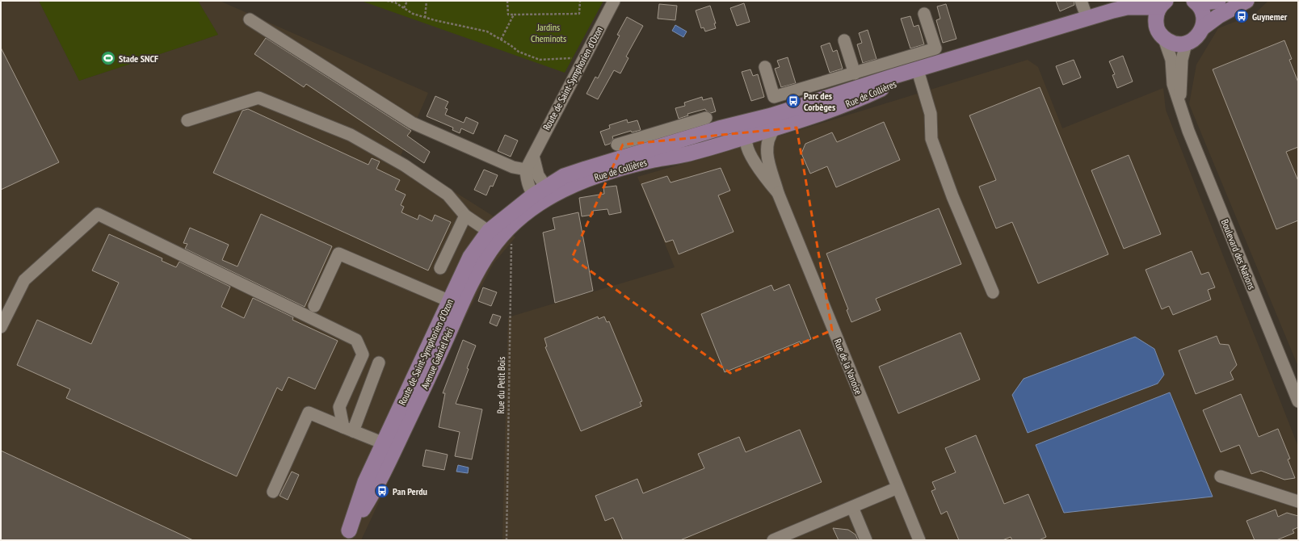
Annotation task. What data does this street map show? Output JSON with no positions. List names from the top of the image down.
{
  "streets": {
    "main road": ["Route de Saint-Symphorien d'Ozon", "Rue de Collières", "Avenue Gabriel Péri"],
    "street": ["Boulevard des Nations", "Rue de la Vanoise"],
    "path": ["Rue du Petit Bois"]
  },
  "crossings": [
    ["Route de Saint-Symphorien d'Ozon", "Rue de Collières"],
    ["Route de Saint-Symphorien d'Ozon", "Avenue Gabriel Péri"],
    ["Route de Saint-Symphorien d'Ozon", "Rue du Petit Bois"],
    ["Rue de Collières", "Rue de la Vanoise"],
    ["Avenue Gabriel Péri", "Rue du Petit Bois"]
  ],
  "parks": ["Jardins Cheminots"],
  "places": {
    "bus stop": ["Guynemer", "Parc des Corbèges", "Pan Perdu"],
    "sports": ["Stade SNCF"]
  }
}
